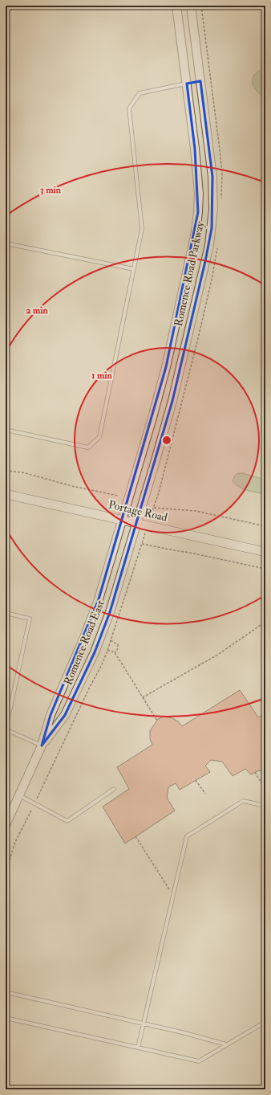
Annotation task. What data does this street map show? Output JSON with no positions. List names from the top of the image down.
{
  "streets": {
    "main road": ["Portage Road"],
    "street": ["Romence Road Parkway", "Romence Road East"]
  },
  "crossings": [
    ["Romence Road Parkway", "Portage Road"],
    ["Romence Road Parkway", "Romence Road East"],
    ["Portage Road", "Romence Road East"]
  ],
  "rings": ["3 min", "2 min", "1 min"]
}
